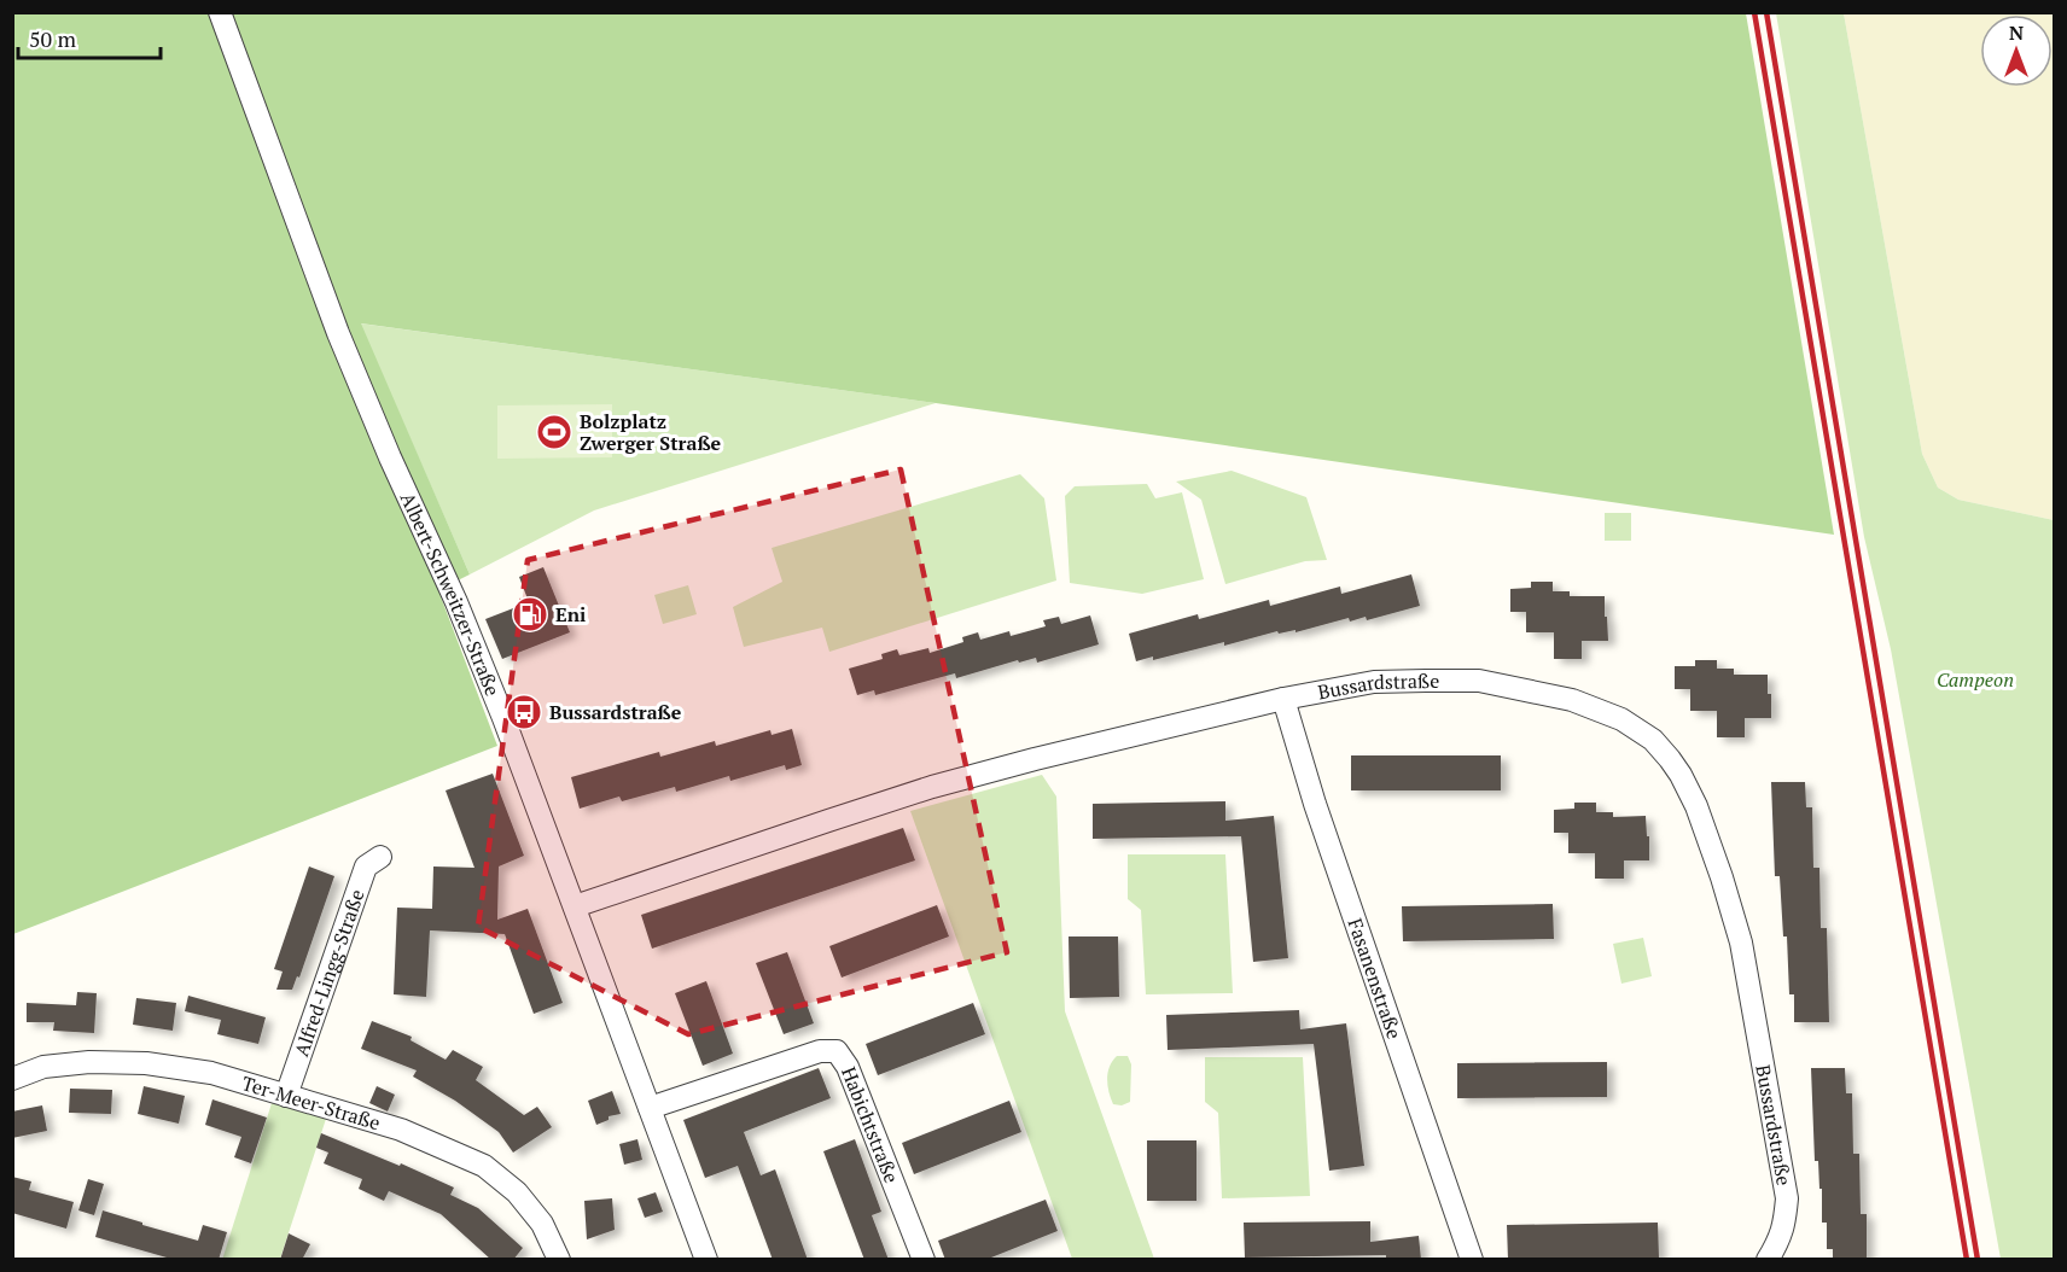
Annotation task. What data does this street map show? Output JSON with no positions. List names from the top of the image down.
{
  "streets": {
    "street": [
      "Albert-Schweitzer-Straße",
      "Bussardstraße",
      "Alfred-Lingg-Straße",
      "Fasanenstraße",
      "Ter-Meer-Straße",
      "Habichtstraße"
    ]
  },
  "crossings": [
    ["Albert-Schweitzer-Straße", "Bussardstraße"],
    ["Albert-Schweitzer-Straße", "Habichtstraße"],
    ["Bussardstraße", "Fasanenstraße"],
    ["Alfred-Lingg-Straße", "Ter-Meer-Straße"]
  ],
  "parks": ["Campeon"],
  "places": {
    "sports": ["Bolzplatz Zwerger Straße"],
    "fuel station": ["Eni"],
    "bus stop": ["Bussardstraße"]
  },
  "scale_bar": "50 m",
  "north": "top"
}
